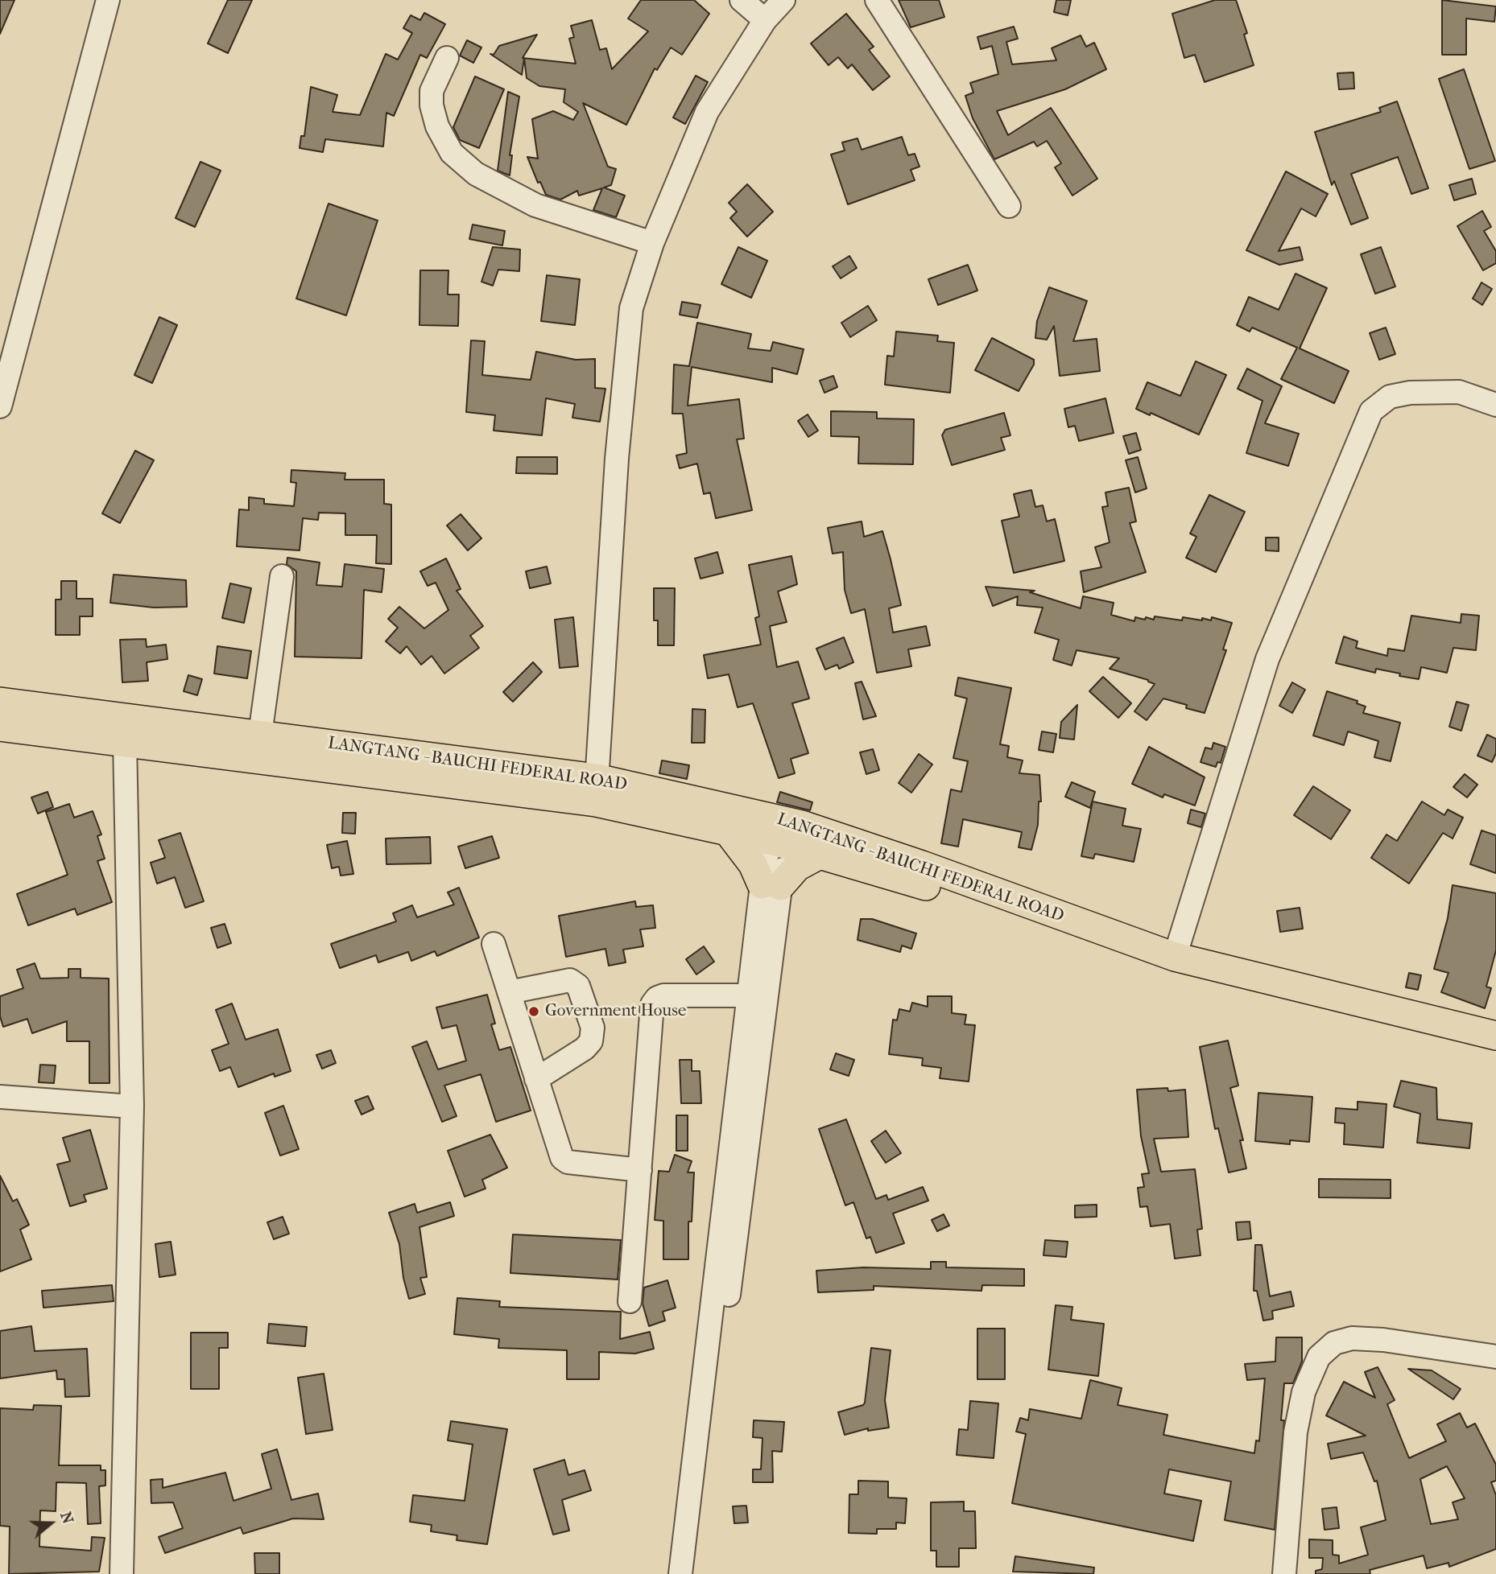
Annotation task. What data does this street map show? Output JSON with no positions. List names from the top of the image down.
{
  "streets": {
    "main road": ["LANGTANG - BAUCHI FEDERAL ROAD"]
  },
  "places": ["Government House"],
  "north": "right"
}
